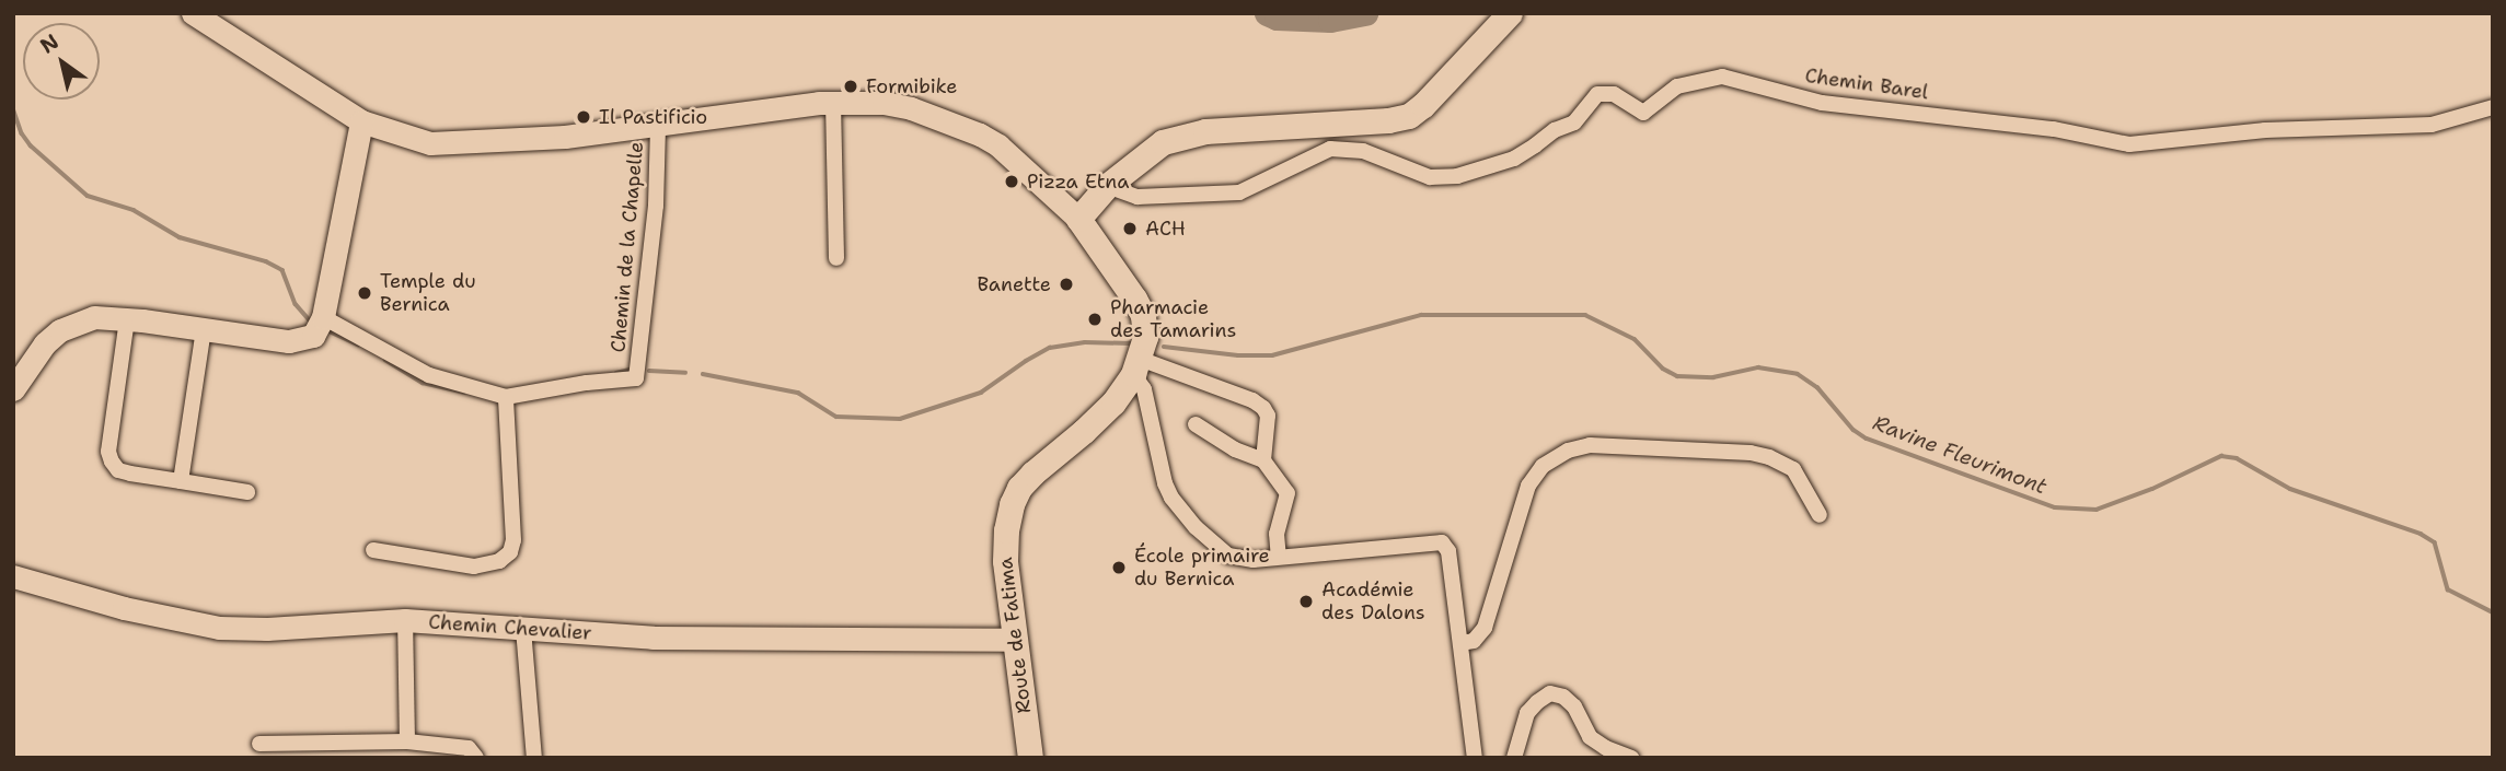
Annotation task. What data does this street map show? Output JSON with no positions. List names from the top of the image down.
{
  "streets": {
    "main road": ["Route de Fatima"],
    "street": ["Chemin Barel", "Chemin de la Chapelle", "Chemin Chevalier"]
  },
  "crossings": [
    ["Chemin Chevalier", "Route de Fatima"]
  ],
  "water": ["Ravine Fleurimont"],
  "places": [
    "Formibike",
    "Il Pastificio",
    "Pizza Etna",
    "ACH",
    "Banette",
    "Temple du Bernica",
    "Pharmacie des Tamarins",
    "École primaire du Bernica",
    "Académie des Dalons"
  ],
  "north": "top left"
}
